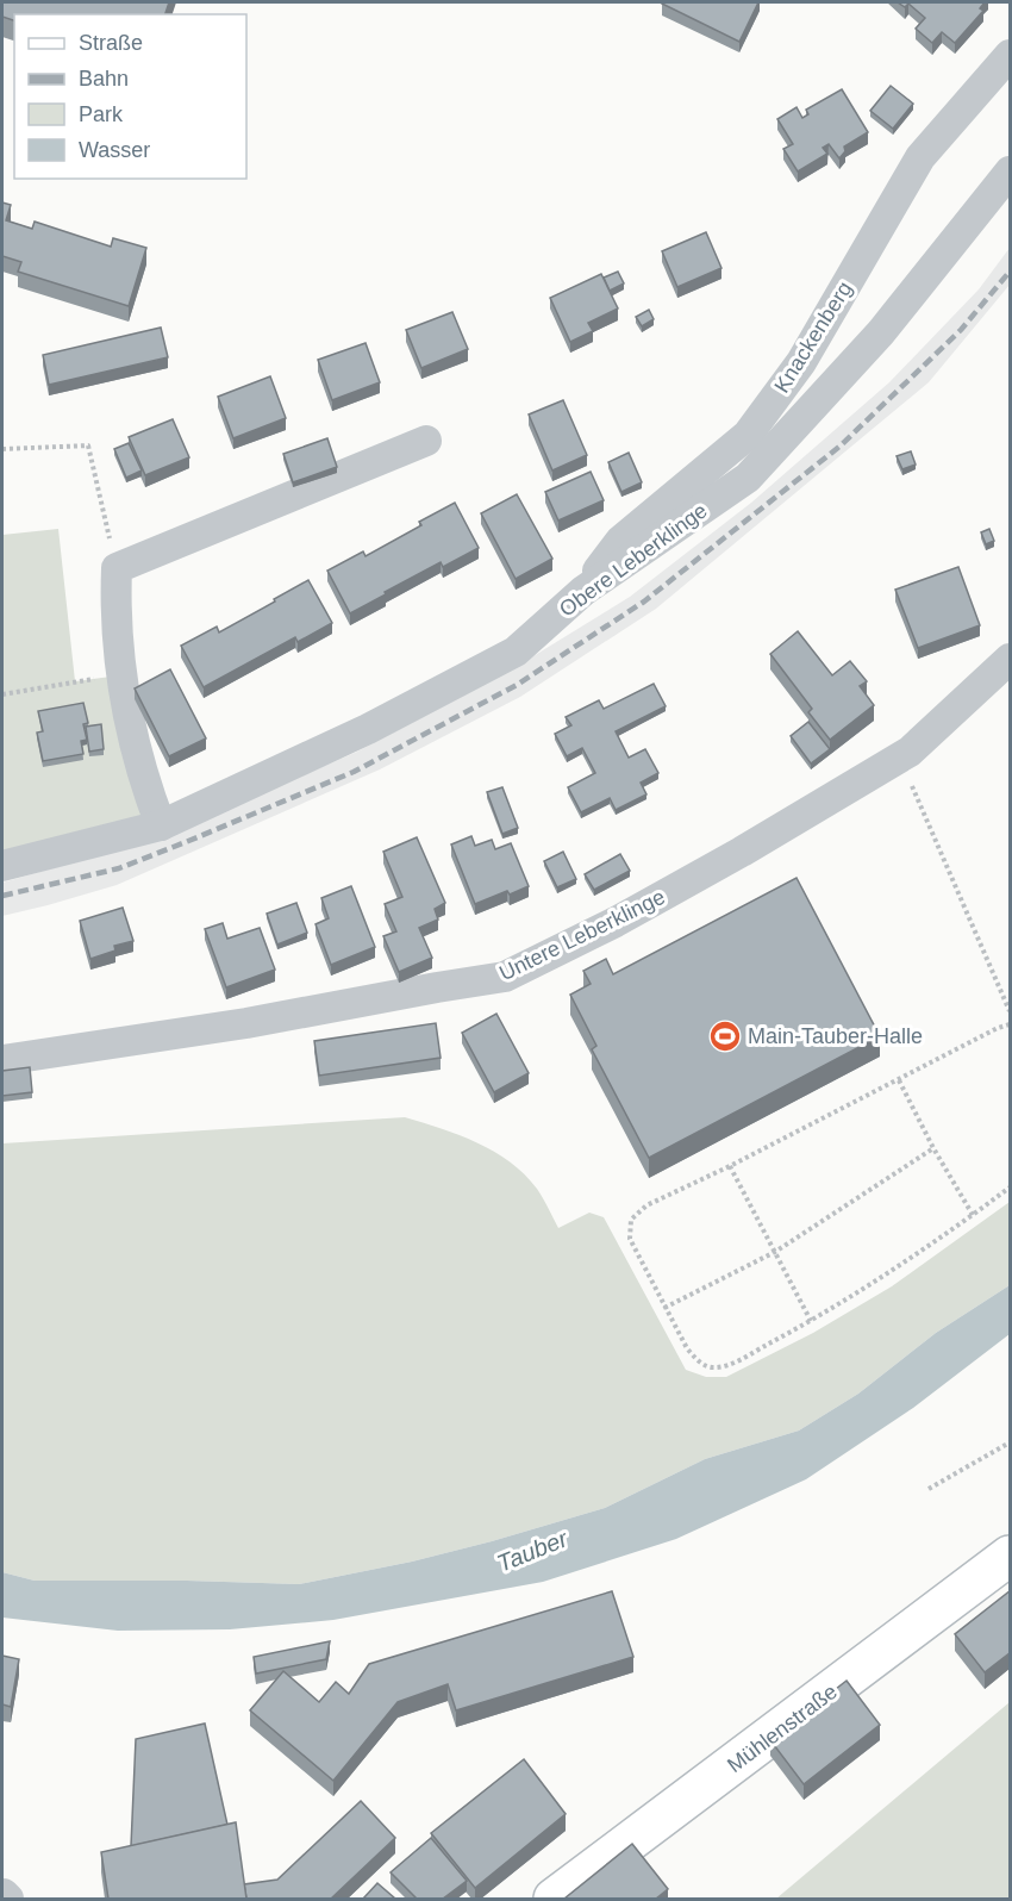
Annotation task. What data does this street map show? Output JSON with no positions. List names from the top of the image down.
{
  "streets": {
    "main road": ["Mühlenstraße"],
    "street": ["Knackenberg", "Obere Leberklinge", "Untere Leberklinge"]
  },
  "crossings": [
    ["Knackenberg", "Obere Leberklinge"]
  ],
  "water": ["Tauber"],
  "places": {
    "sports": ["Main-Tauber-Halle"]
  },
  "legend": [
    "Straße",
    "Bahn",
    "Park",
    "Wasser"
  ]
}
